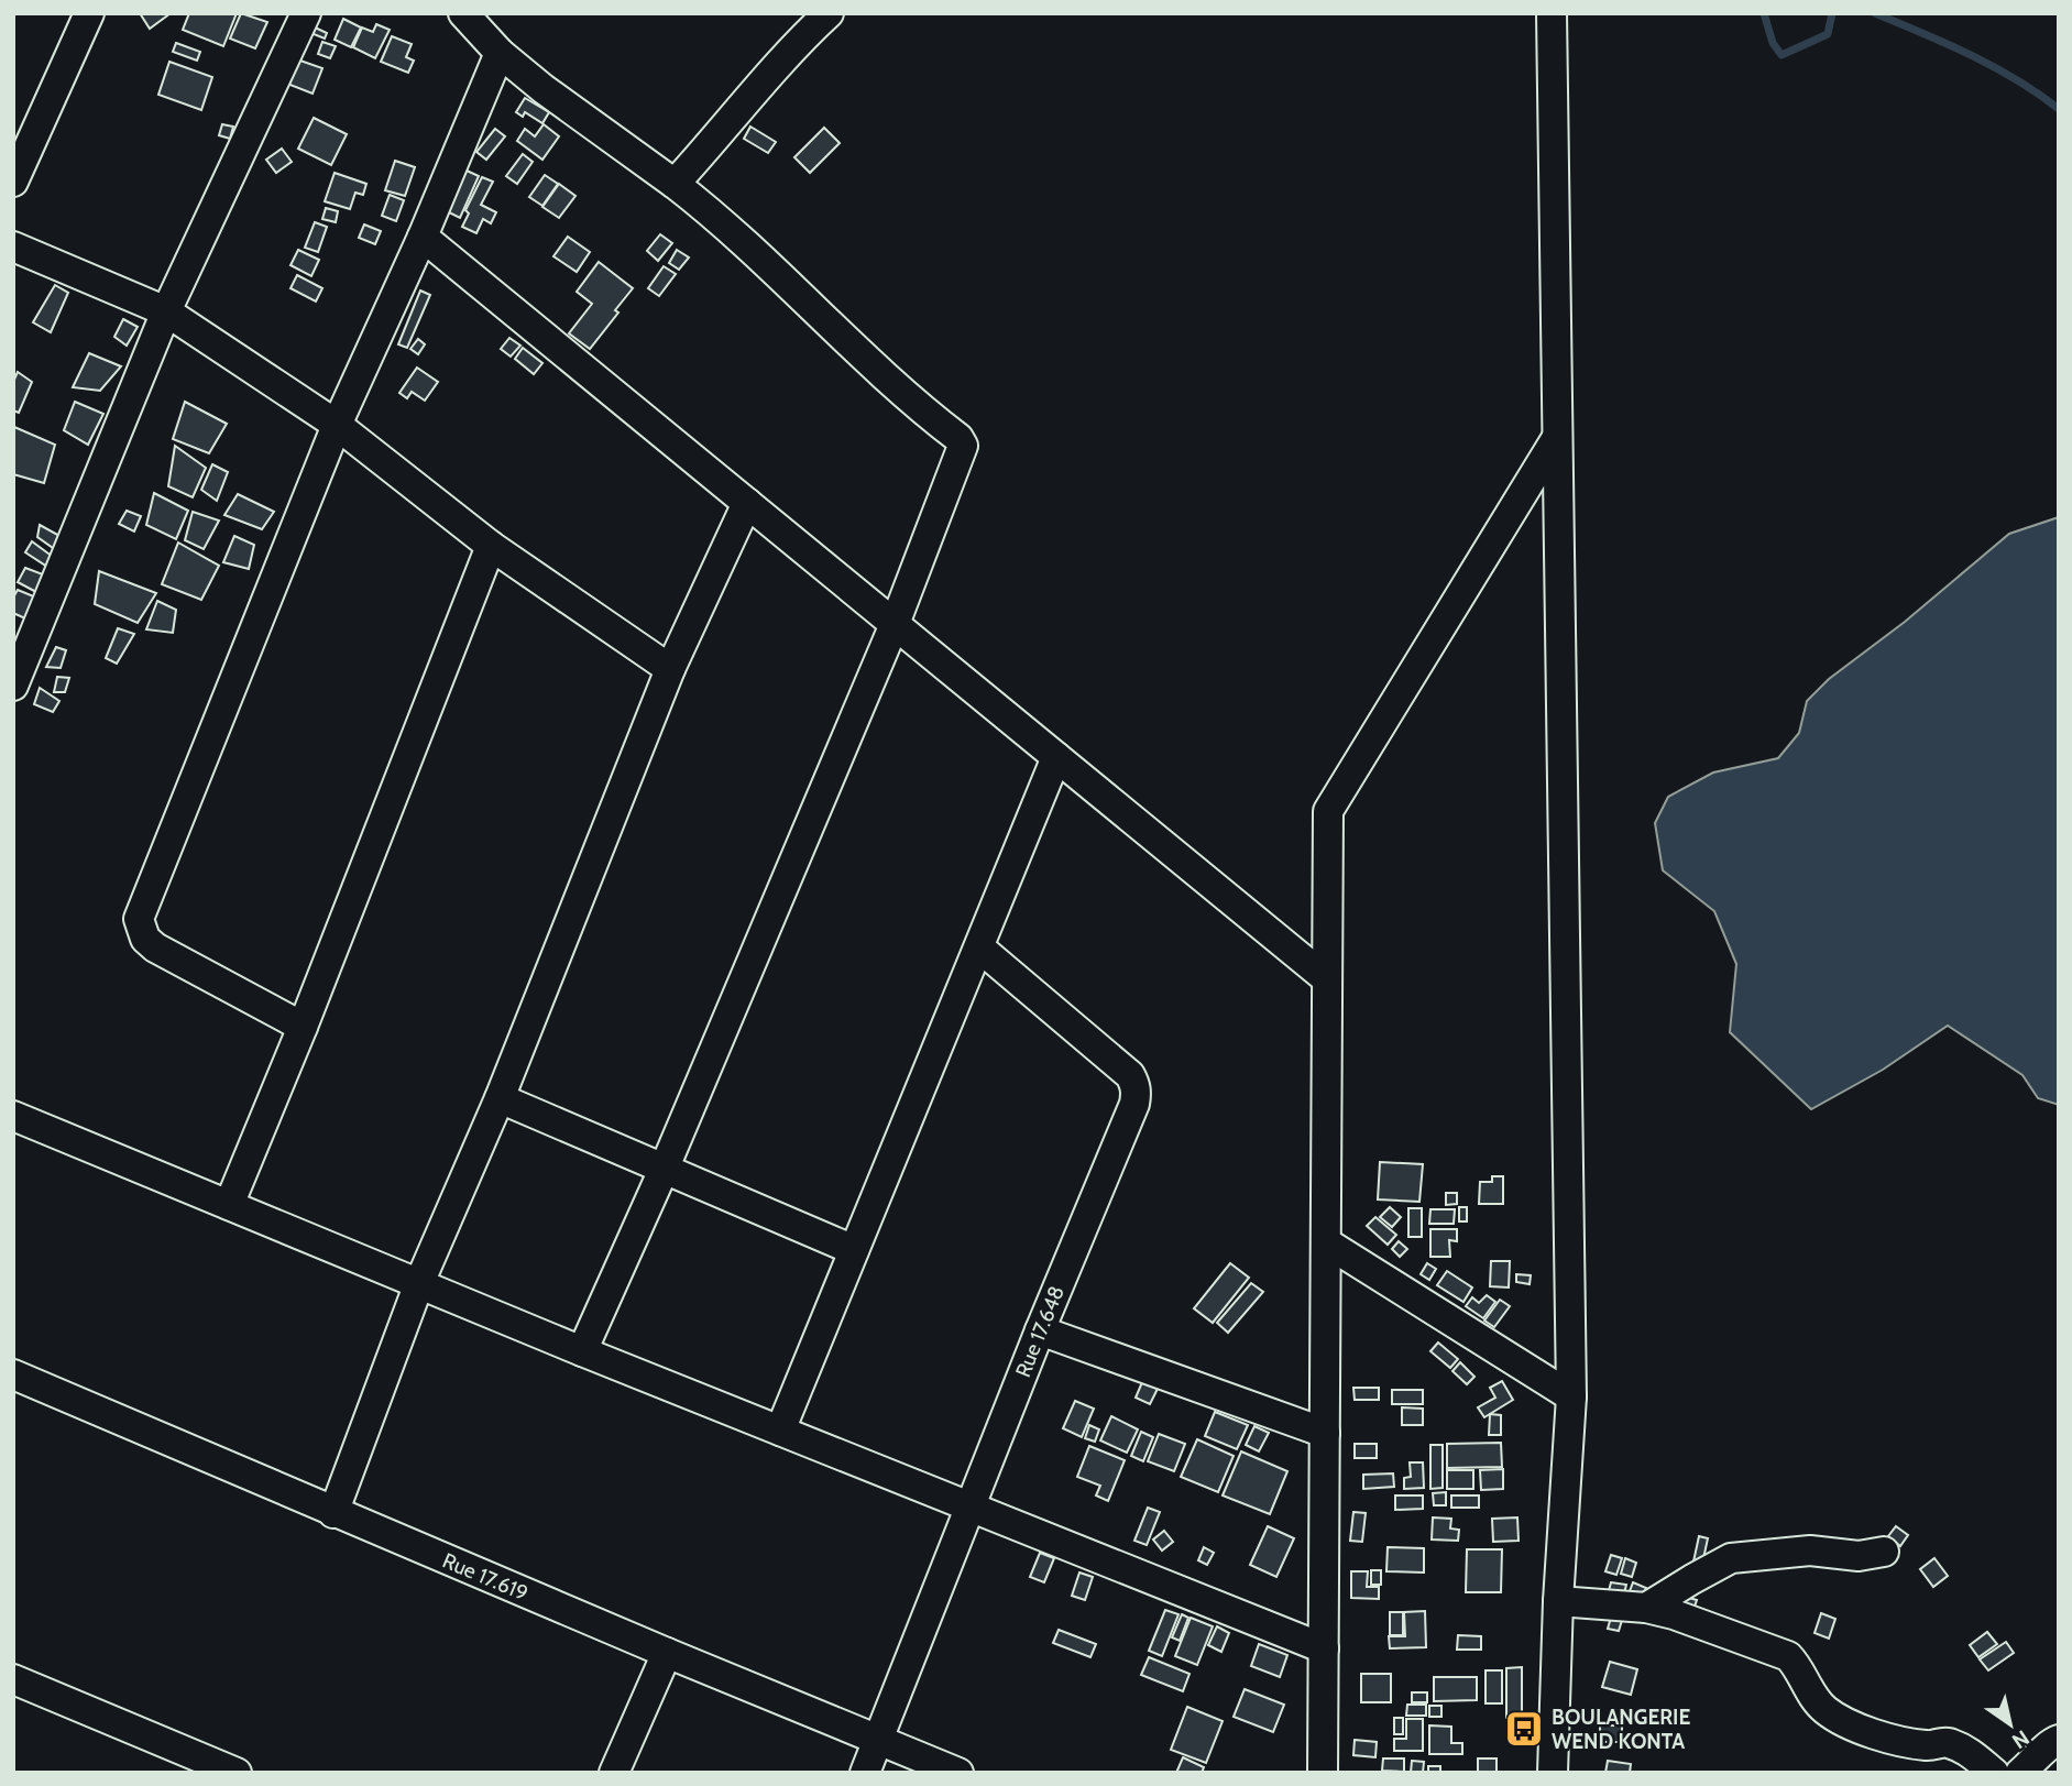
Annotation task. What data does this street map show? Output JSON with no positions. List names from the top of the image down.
{
  "streets": {
    "street": ["Rue 17.648", "Rue 17.619"]
  },
  "crossings": [
    ["Rue 17.648", "Rue 17.619"]
  ],
  "places": {
    "bus stop": ["BOULANGERIE WEND KONTA"]
  },
  "north": "bottom right"
}
